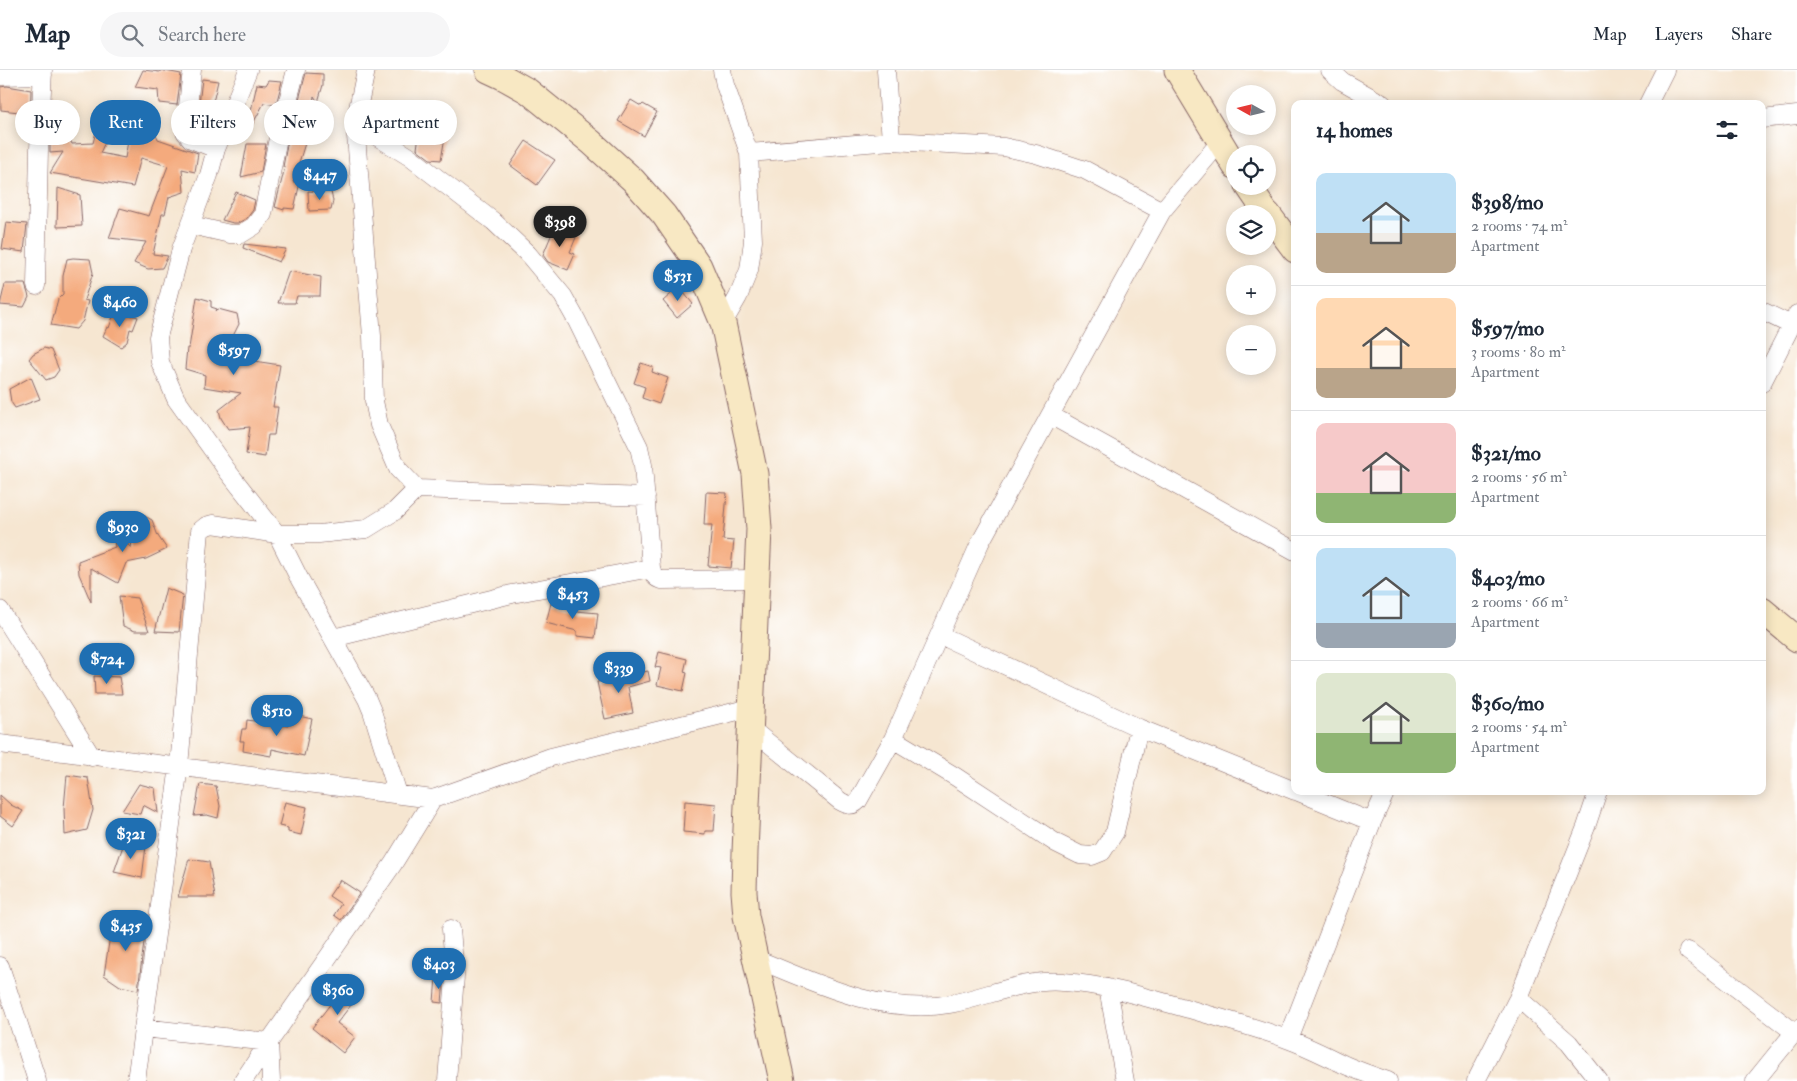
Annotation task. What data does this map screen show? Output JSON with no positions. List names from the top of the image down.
{
  "north": "left",
  "page": {
    "header": "Map",
    "search": "Search here",
    "nav": ["Map", "Layers", "Share"],
    "map_buttons": ["+", "−"],
    "chip": [
      "Buy",
      "Rent",
      "Filters",
      "New",
      "Apartment"
    ],
    "heading": "14 homes",
    "price": [
      "$447",
      "$398",
      "$531",
      "$460",
      "$597",
      "$930",
      "$453",
      "$724",
      "$339",
      "$510",
      "$321",
      "$435",
      "$403",
      "$360"
    ],
    "list": [
      {
        "name": "$398/mo",
        "note": "2 rooms · 74 m² · Apartment"
      },
      {
        "name": "$597/mo",
        "note": "3 rooms · 80 m² · Apartment"
      },
      {
        "name": "$321/mo",
        "note": "2 rooms · 56 m² · Apartment"
      },
      {
        "name": "$403/mo",
        "note": "2 rooms · 66 m² · Apartment"
      },
      {
        "name": "$360/mo",
        "note": "2 rooms · 54 m² · Apartment"
      }
    ]
  }
}
